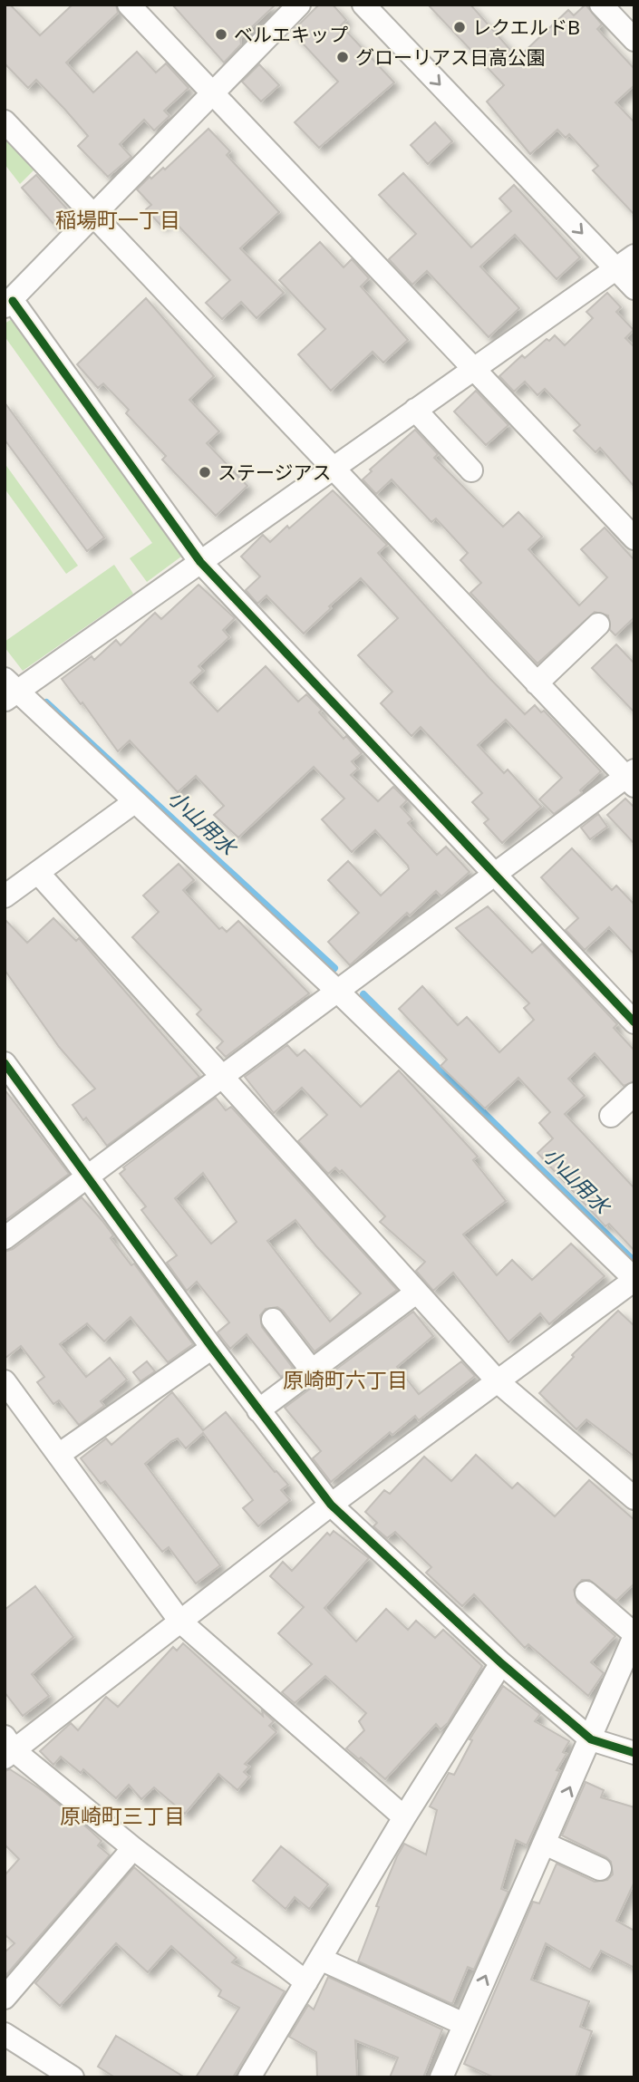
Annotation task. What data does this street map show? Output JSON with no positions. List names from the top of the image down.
{
  "districts": ["稲場町一丁目", "原崎町六丁目", "原崎町三丁目"],
  "water": ["小山用水"],
  "places": [
    "レクエルドB",
    "ベルエキップ",
    "グローリアス日高公園",
    "ステージアス"
  ]
}
